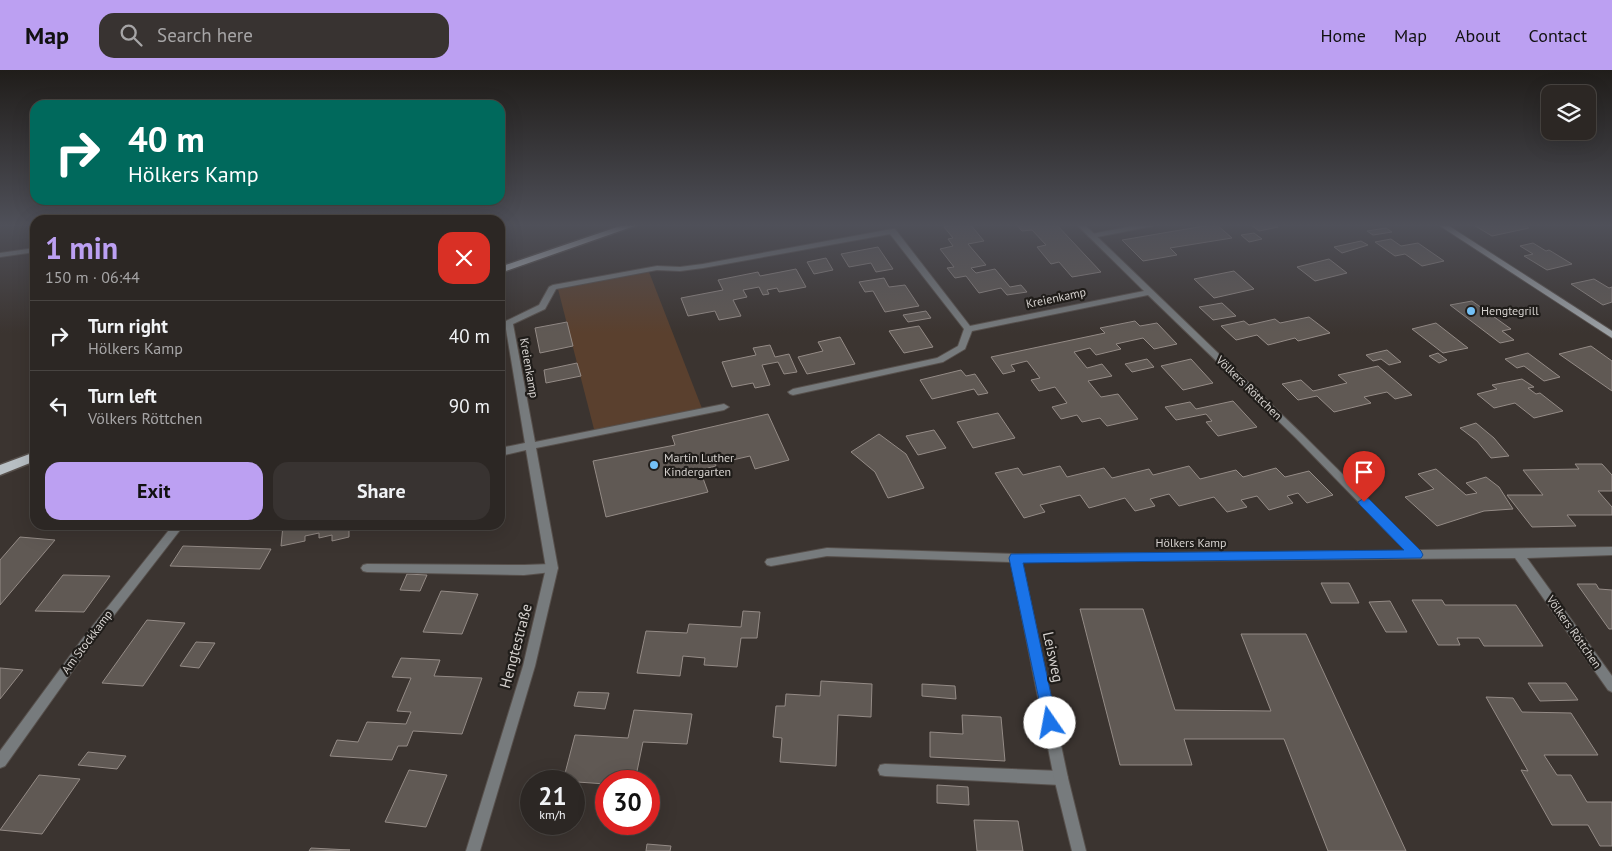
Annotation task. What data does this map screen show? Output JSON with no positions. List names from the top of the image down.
{
  "streets": {
    "street": [
      "Kreienkamp",
      "Völkers Röttchen",
      "Hölkers Kamp",
      "Am Stockkamp",
      "Hengtestraße",
      "Leisweg"
    ]
  },
  "crossings": [
    ["Kreienkamp", "Völkers Röttchen"],
    ["Kreienkamp", "Hengtestraße"],
    ["Völkers Röttchen", "Hölkers Kamp"],
    ["Hölkers Kamp", "Leisweg"]
  ],
  "places": ["Hengtegrill", "Martin Luther Kindergarten"],
  "page": {
    "header": "Map",
    "search": "Search here",
    "nav": [
      "Home",
      "Map",
      "About",
      "Contact"
    ],
    "turn": ["40 m", "Hölkers Kamp"],
    "heading": ["1 min", "150 m · 06:44"],
    "list": [
      {
        "name": "Turn right",
        "note": "Hölkers Kamp",
        "value": "40 m"
      },
      {
        "name": "Turn left",
        "note": "Völkers Röttchen",
        "value": "90 m"
      }
    ],
    "buttons": ["Exit", "Share"],
    "speed": "21 km/h",
    "limit": "30"
  }
}
